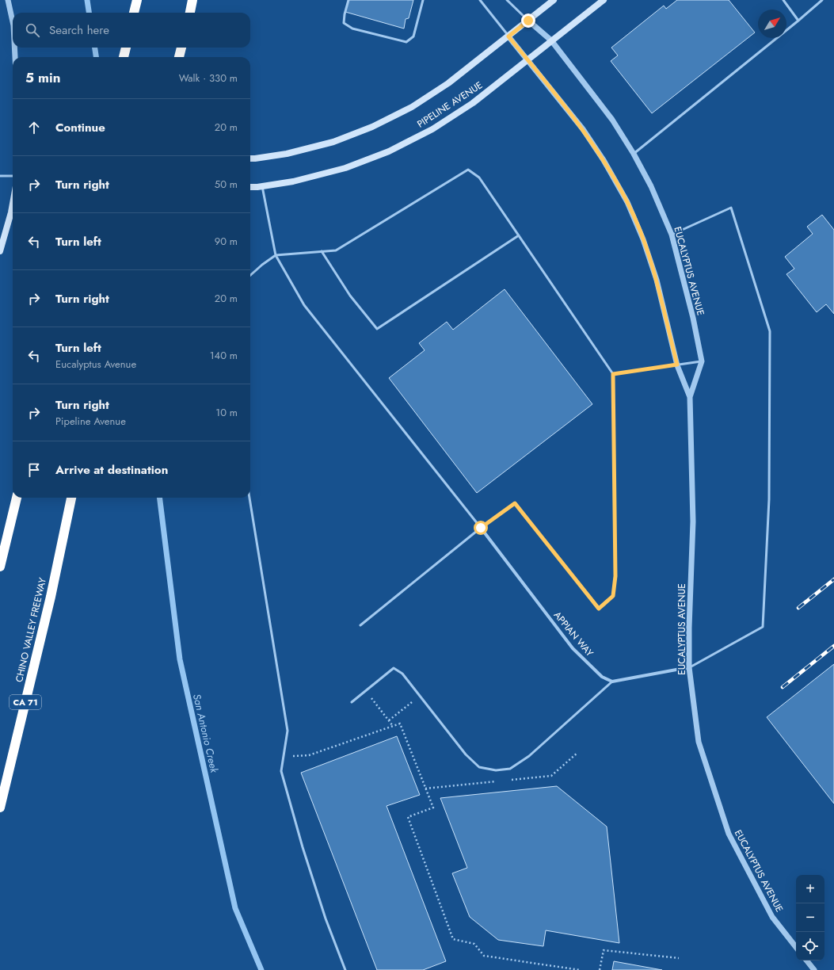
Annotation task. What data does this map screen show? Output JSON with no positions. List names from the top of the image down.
{
  "streets": {
    "highway": ["CHINO VALLEY FREEWAY", "CA 71"],
    "main road": ["PIPELINE AVENUE"],
    "street": ["EUCALYPTUS AVENUE", "APPIAN WAY"]
  },
  "crossings": [
    ["PIPELINE AVENUE", "EUCALYPTUS AVENUE"]
  ],
  "water": ["San Antonio Creek"],
  "north": "top right",
  "page": {
    "search": "Search here",
    "heading": ["5 min", "Walk · 330 m"],
    "list": [
      ["Continue", "20 m"],
      ["Turn right", "50 m"],
      ["Turn left", "90 m"],
      ["Turn right", "20 m"],
      ["Turn left", "Eucalyptus Avenue", "140 m"],
      ["Turn right", "Pipeline Avenue", "10 m"],
      "Arrive at destination"
    ],
    "map_buttons": ["+", "−"]
  }
}
